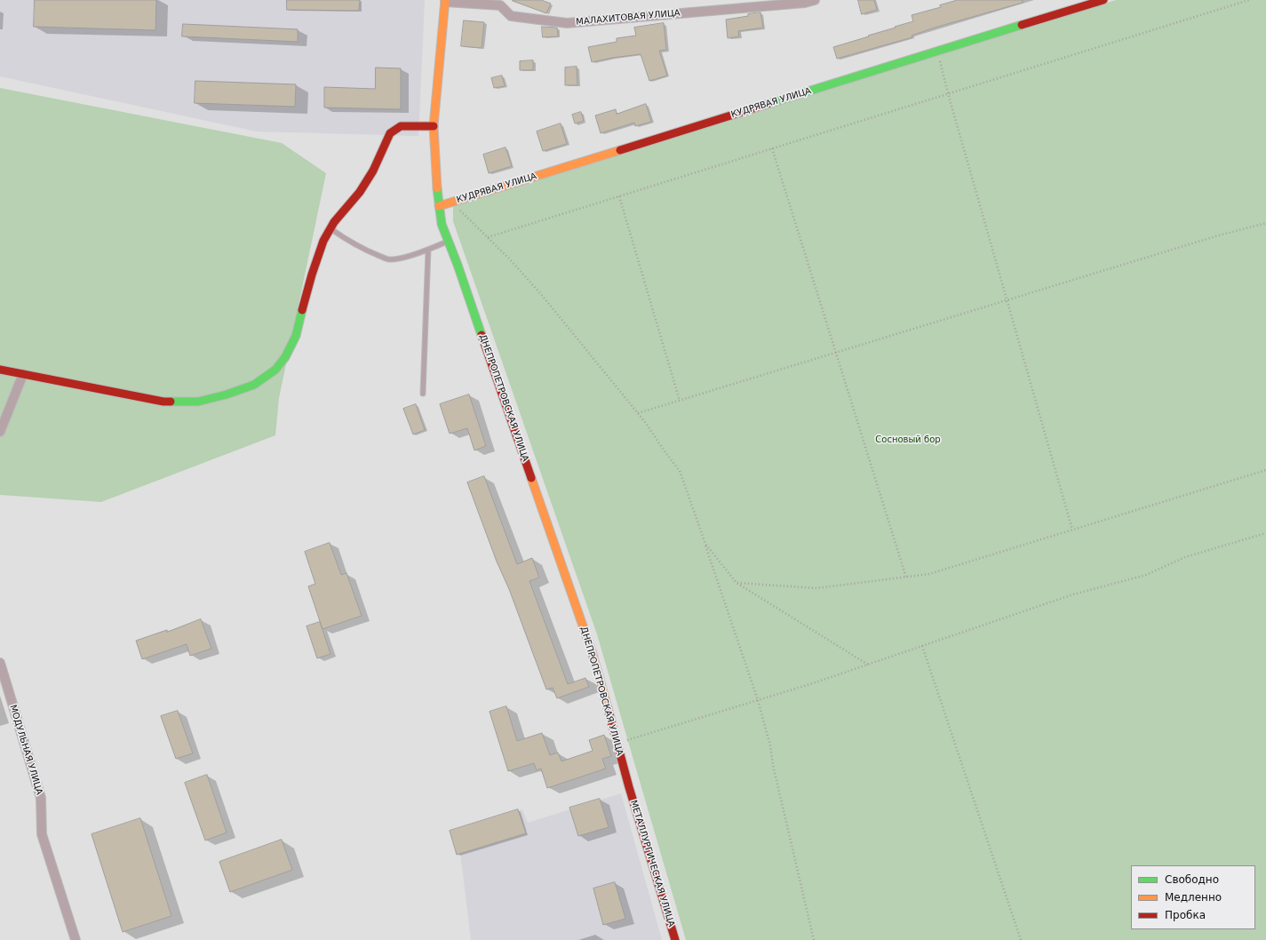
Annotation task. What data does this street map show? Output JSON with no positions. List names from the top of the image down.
{
  "streets": {
    "street": [
      "МАЛАХИТОВАЯ УЛИЦА",
      "КУДРЯВАЯ УЛИЦА",
      "ДНЕПРОПЕТРОВСКАЯ УЛИЦА",
      "МОДУЛЬНАЯ УЛИЦА",
      "МЕТАЛЛУРГИЧЕСКАЯ УЛИЦА"
    ]
  },
  "crossings": [
    ["МАЛАХИТОВАЯ УЛИЦА", "ДНЕПРОПЕТРОВСКАЯ УЛИЦА"],
    ["КУДРЯВАЯ УЛИЦА", "ДНЕПРОПЕТРОВСКАЯ УЛИЦА"],
    ["ДНЕПРОПЕТРОВСКАЯ УЛИЦА", "МЕТАЛЛУРГИЧЕСКАЯ УЛИЦА"]
  ],
  "parks": ["Сосновый бор"],
  "legend": ["Свободно", "Медленно", "Пробка"]
}
